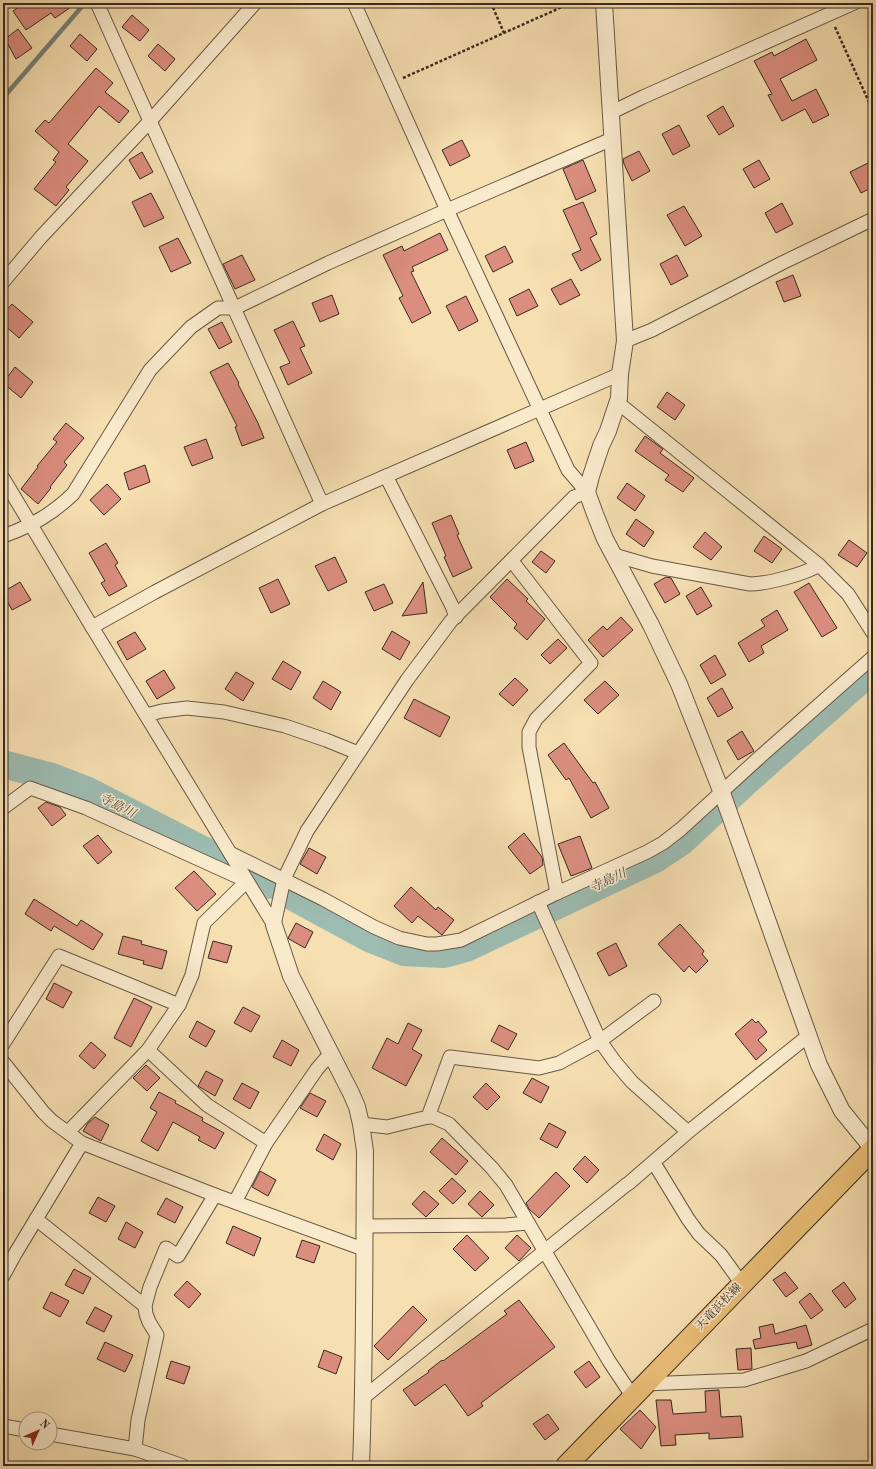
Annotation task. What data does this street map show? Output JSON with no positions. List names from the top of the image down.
{
  "streets": {
    "main road": ["天竜浜松線"]
  },
  "water": ["寺島川"],
  "north": "top right"
}
